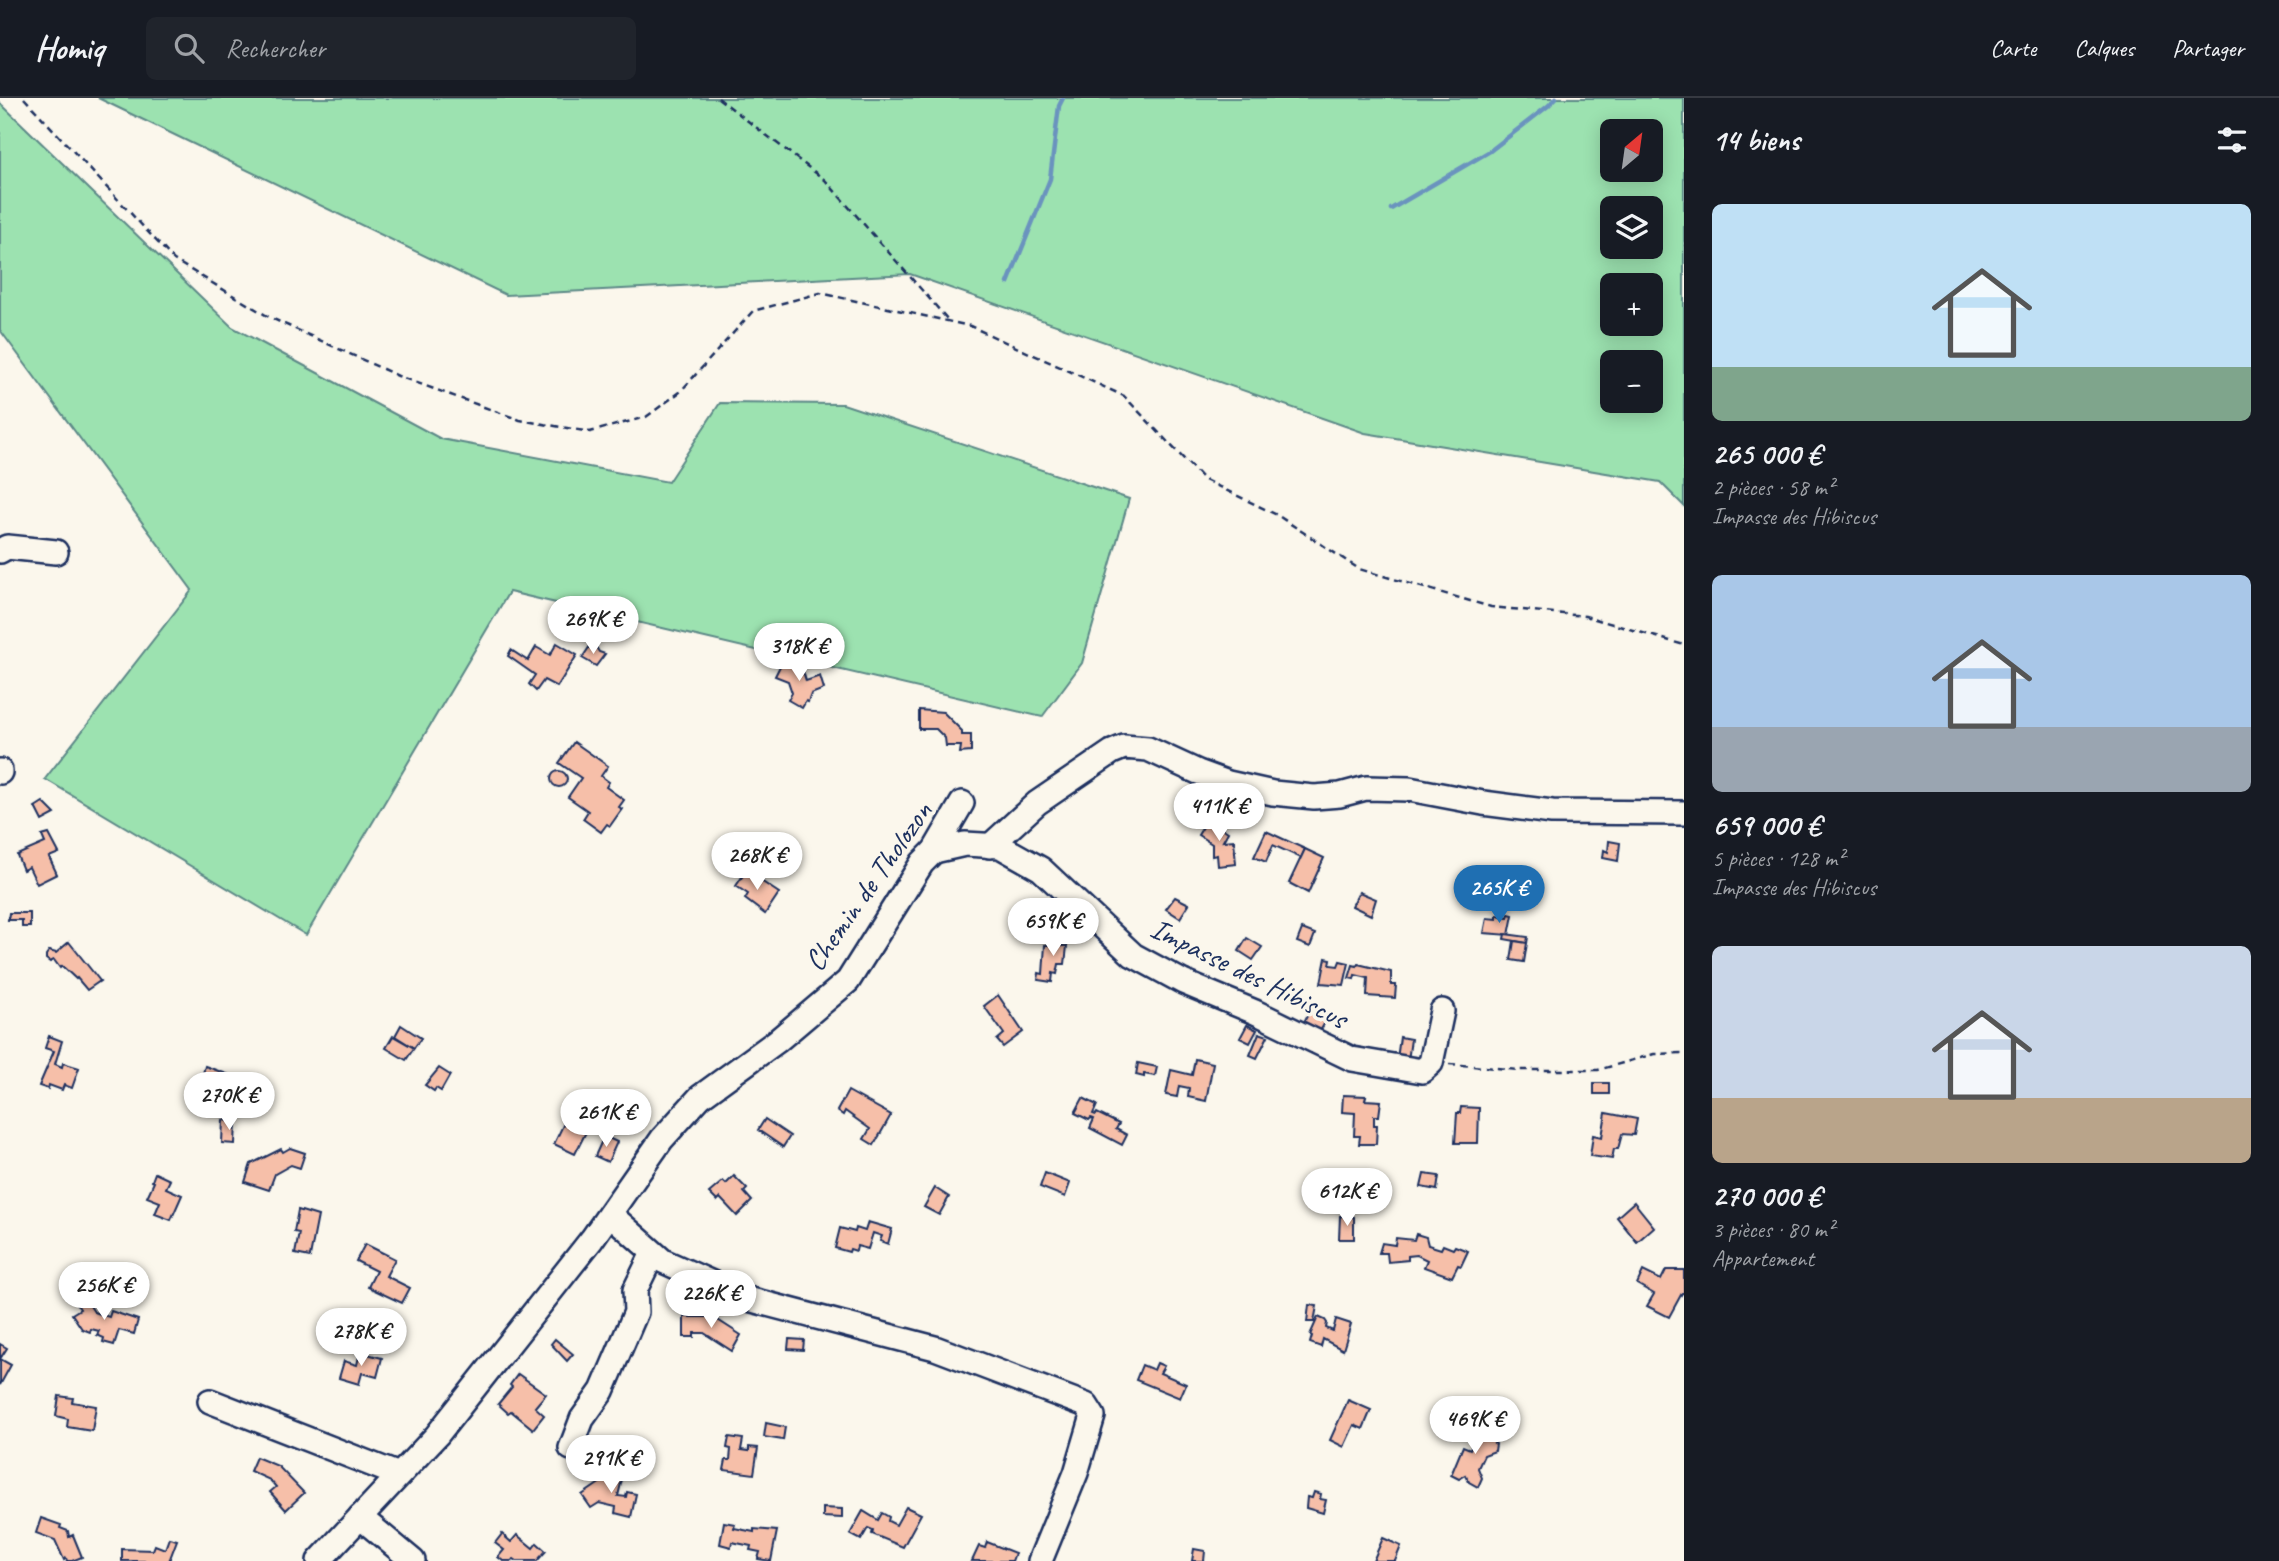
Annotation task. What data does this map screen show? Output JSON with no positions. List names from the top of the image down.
{
  "streets": {
    "street": ["Chemin de Tholozon", "Impasse des Hibiscus"]
  },
  "crossings": [
    ["Chemin de Tholozon", "Impasse des Hibiscus"]
  ],
  "north": "top right",
  "page": {
    "header": "Homiq",
    "search": "Rechercher",
    "nav": ["Carte", "Calques", "Partager"],
    "heading": "14 biens",
    "map_buttons": ["+", "−"],
    "list": [
      {
        "name": "265 000 €",
        "note": "2 pièces · 58 m² · Impasse des Hibiscus"
      },
      {
        "name": "659 000 €",
        "note": "5 pièces · 128 m² · Impasse des Hibiscus"
      },
      {
        "name": "270 000 €",
        "note": "3 pièces · 80 m² · Appartement"
      }
    ],
    "price": [
      "269K €",
      "318K €",
      "411K €",
      "268K €",
      "265K €",
      "659K €",
      "270K €",
      "261K €",
      "612K €",
      "256K €",
      "226K €",
      "278K €",
      "469K €",
      "291K €"
    ]
  }
}
